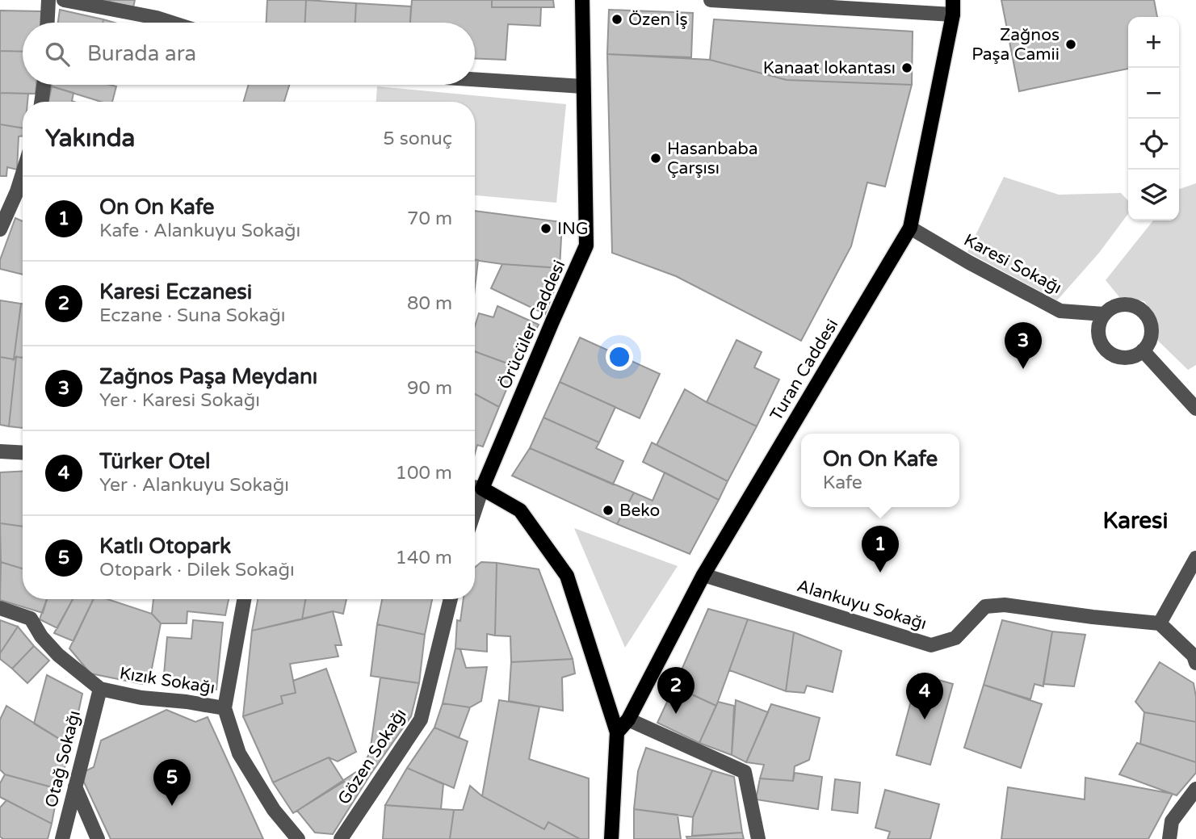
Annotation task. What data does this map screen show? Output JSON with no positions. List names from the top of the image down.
{
  "streets": {
    "main road": ["Örücüler Caddesi", "Turan Caddesi"],
    "street": [
      "Karesi Sokağı",
      "Alankuyu Sokağı",
      "Kızık Sokağı",
      "Gözen Sokağı",
      "Otağ Sokağı"
    ]
  },
  "crossings": [
    ["Karesi Sokağı", "Turan Caddesi"],
    ["Turan Caddesi", "Alankuyu Sokağı"],
    ["Kızık Sokağı", "Otağ Sokağı"]
  ],
  "districts": ["Karesi"],
  "places": [
    "Özen İş",
    "Zağnos Paşa Camii",
    "Kanaat lokantası",
    "Hasanbaba Çarşısı",
    "ING",
    "Beko"
  ],
  "page": {
    "map_buttons": ["+", "−"],
    "search": "Burada ara",
    "heading": ["Yakında", "5 sonuç"],
    "list": [
      {
        "mark": "1",
        "name": "On On Kafe",
        "note": "Kafe · Alankuyu Sokağı",
        "value": "70 m"
      },
      {
        "mark": "2",
        "name": "Karesi Eczanesi",
        "note": "Eczane · Suna Sokağı",
        "value": "80 m"
      },
      {
        "mark": "3",
        "name": "Zağnos Paşa Meydanı",
        "note": "Yer · Karesi Sokağı",
        "value": "90 m"
      },
      {
        "mark": "4",
        "name": "Türker Otel",
        "note": "Yer · Alankuyu Sokağı",
        "value": "100 m"
      },
      {
        "mark": "5",
        "name": "Katlı Otopark",
        "note": "Otopark · Dilek Sokağı",
        "value": "140 m"
      }
    ],
    "pins": [
      "3",
      "1",
      "2",
      "4",
      "5"
    ],
    "popup": ["On On Kafe", "Kafe"]
  }
}
